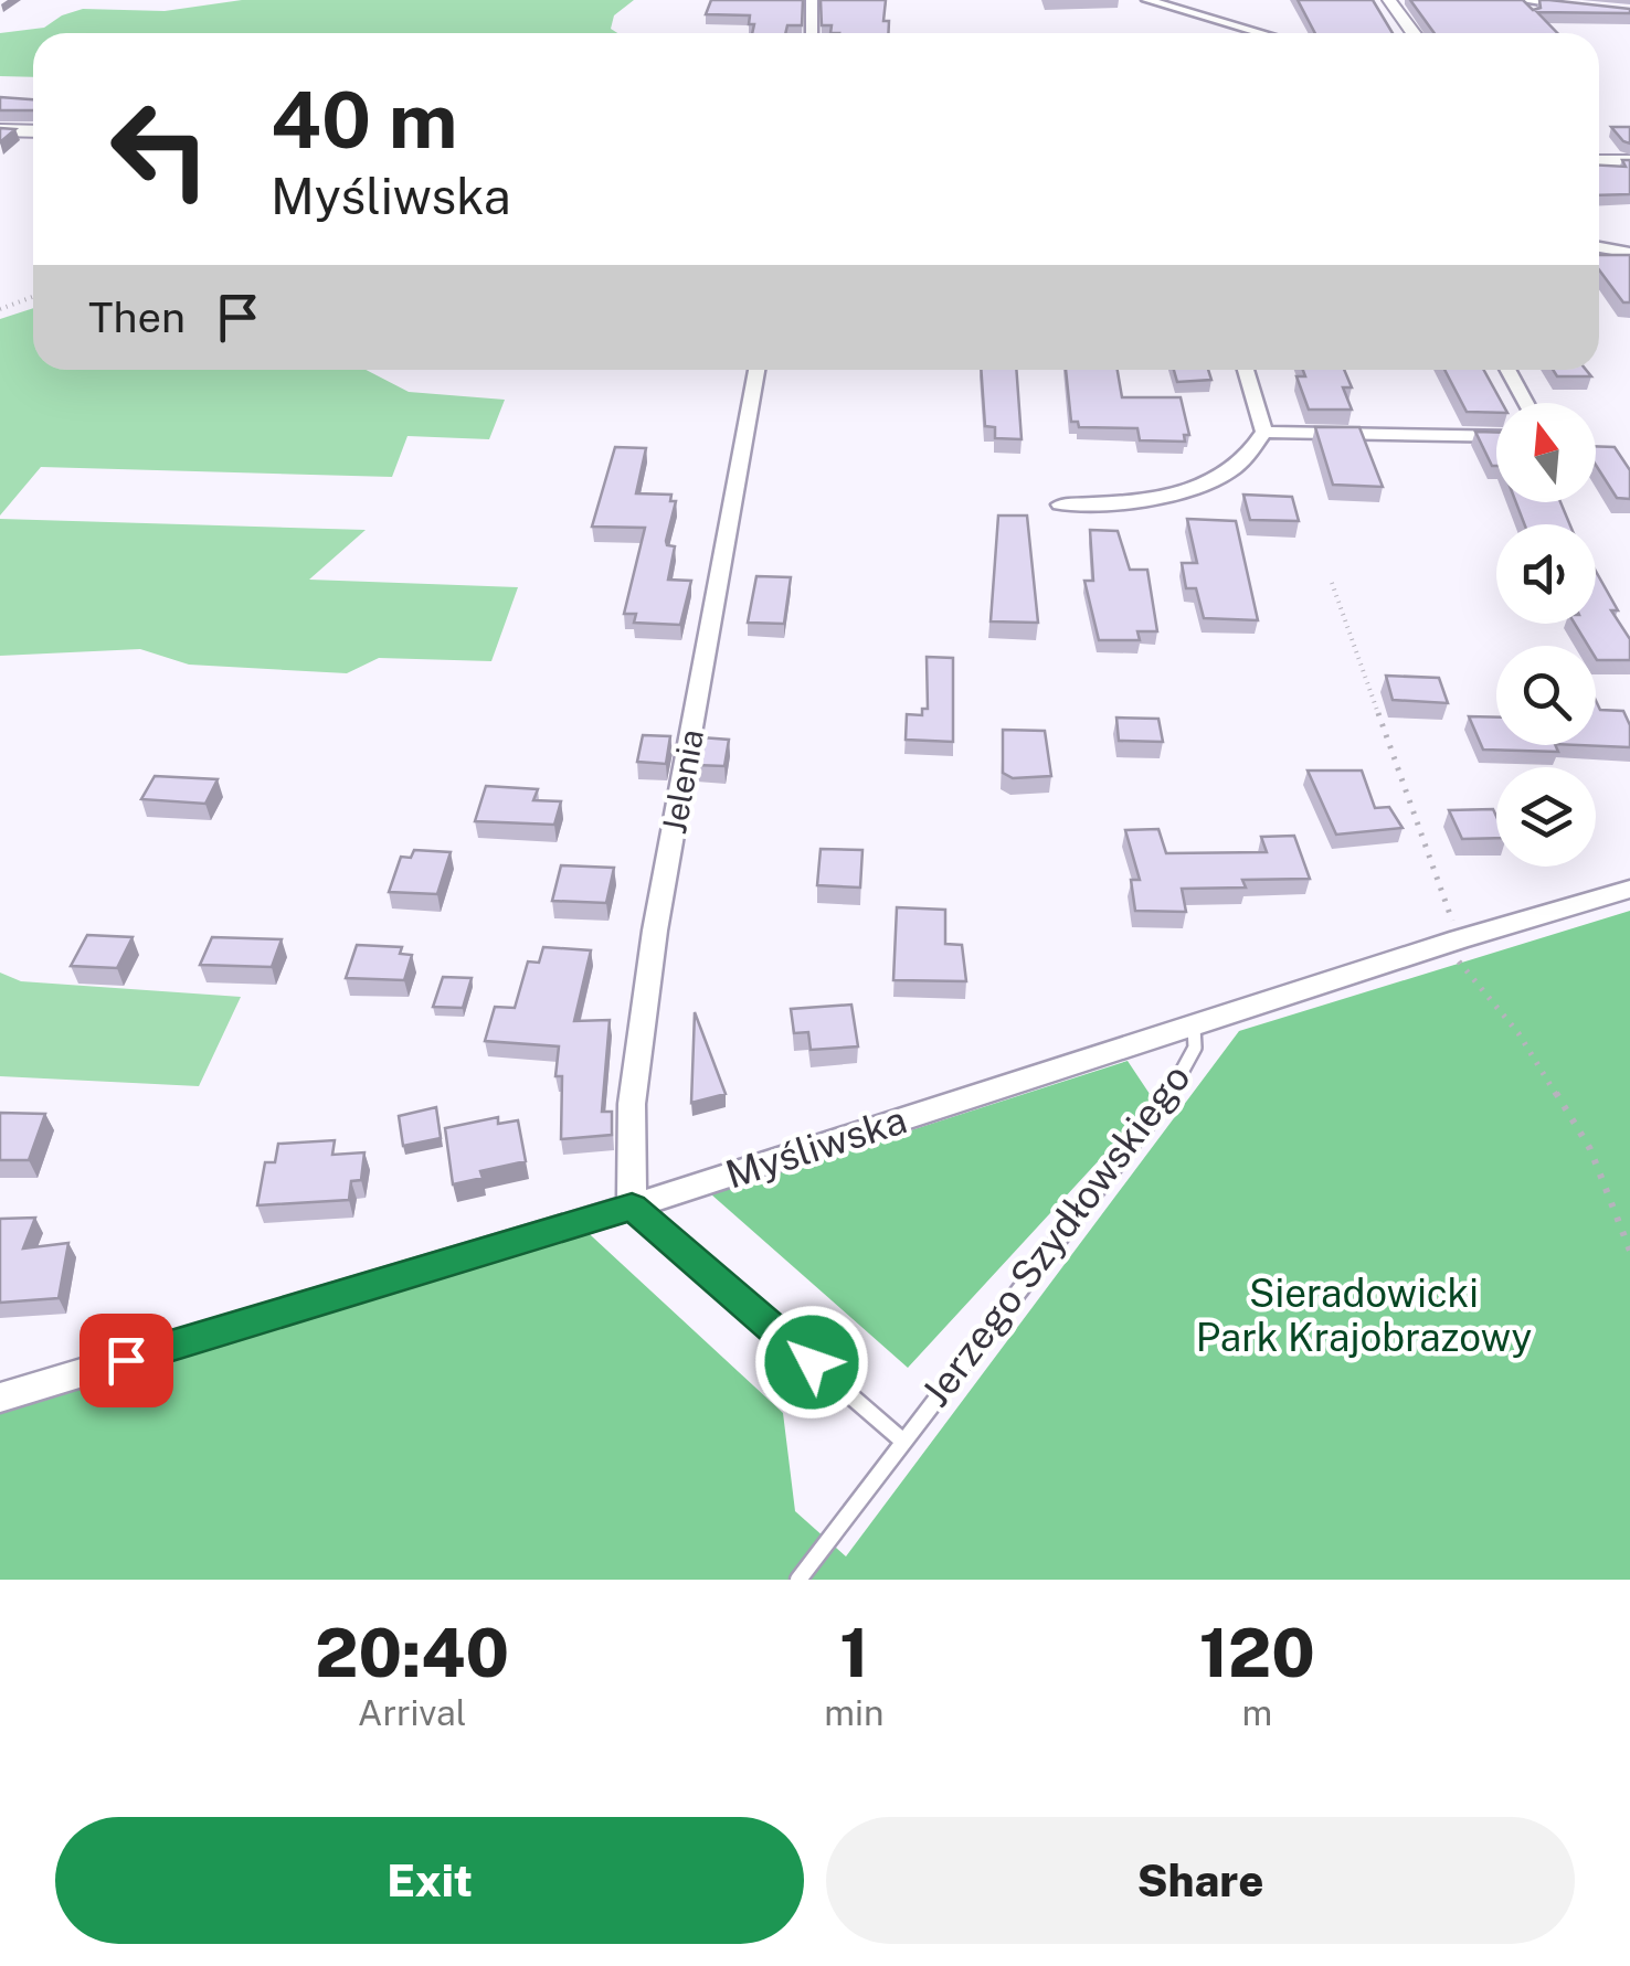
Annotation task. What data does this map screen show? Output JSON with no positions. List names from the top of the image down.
{
  "streets": {
    "street": ["Jelenia", "Myśliwska"],
    "lane": ["Jerzego Szydłowskiego"]
  },
  "crossings": [
    ["Jelenia", "Myśliwska"],
    ["Jelenia", "Jerzego Szydłowskiego"],
    ["Myśliwska", "Jerzego Szydłowskiego"]
  ],
  "parks": ["Sieradowicki Park Krajobrazowy"],
  "north": "top",
  "page": {
    "turn": ["40 m", "Myśliwska"],
    "then": "Then",
    "eta": [
      "20:40",
      "Arrival",
      "1",
      "min",
      "120",
      "m"
    ],
    "buttons": ["Exit", "Share"]
  }
}
